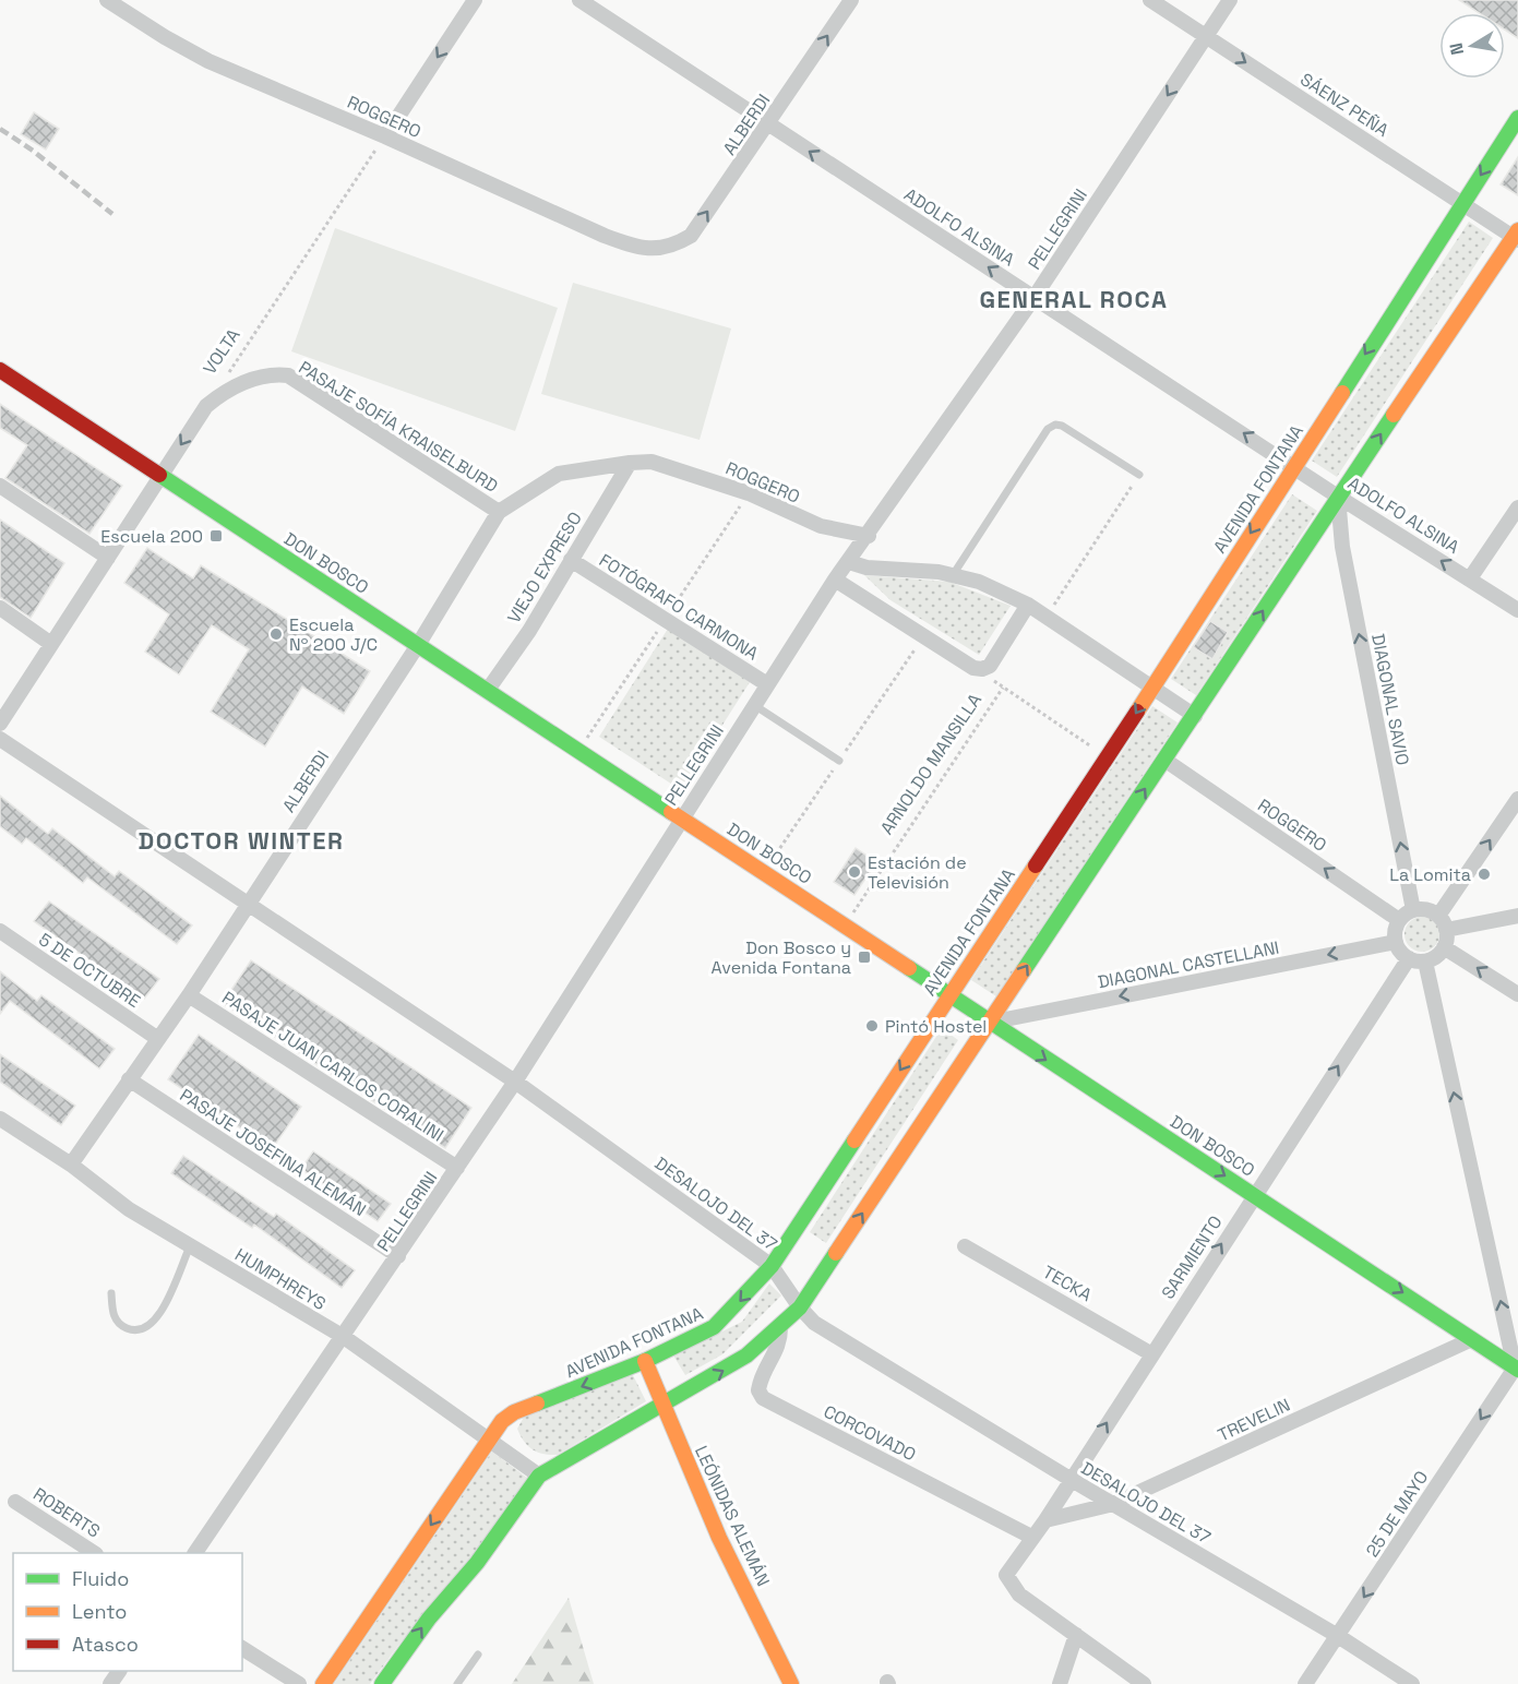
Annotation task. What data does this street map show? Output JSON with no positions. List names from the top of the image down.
{
  "streets": {
    "street": [
      "SÁENZ PEÑA",
      "ROGGERO",
      "ALBERDI",
      "ADOLFO ALSINA",
      "PELLEGRINI",
      "PASAJE SOFÍA KRAISELBURD",
      "AVENIDA FONTANA",
      "DON BOSCO",
      "VIEJO EXPRESO",
      "FOTÓGRAFO CARMONA",
      "DIAGONAL SAVIO",
      "ARNOLDO MANSILLA",
      "DIAGONAL CASTELLANI",
      "5 DE OCTUBRE",
      "PASAJE JUAN CARLOS CORALINI",
      "PASAJE JOSEFINA ALEMÁN",
      "DESALOJO DEL 37",
      "SARMIENTO",
      "HUMPHREYS",
      "TECKA",
      "TREVELIN",
      "CORCOVADO",
      "ROBERTS",
      "25 DE MAYO",
      "LEÓNIDAS ALEMÁN"
    ],
    "path": ["VOLTA"]
  },
  "crossings": [
    ["SÁENZ PEÑA", "PELLEGRINI"],
    ["SÁENZ PEÑA", "AVENIDA FONTANA"],
    ["ROGGERO", "ALBERDI"],
    ["ROGGERO", "PELLEGRINI"],
    ["ROGGERO", "VOLTA"],
    ["ROGGERO", "PASAJE SOFÍA KRAISELBURD"],
    ["ROGGERO", "VIEJO EXPRESO"],
    ["ROGGERO", "DIAGONAL SAVIO"],
    ["ROGGERO", "DIAGONAL CASTELLANI"],
    ["ROGGERO", "SARMIENTO"],
    ["ALBERDI", "ADOLFO ALSINA"],
    ["ALBERDI", "PASAJE SOFÍA KRAISELBURD"],
    ["ALBERDI", "DON BOSCO"],
    ["ALBERDI", "5 DE OCTUBRE"],
    ["ALBERDI", "PASAJE JUAN CARLOS CORALINI"],
    ["ALBERDI", "PASAJE JOSEFINA ALEMÁN"],
    ["ALBERDI", "DESALOJO DEL 37"],
    ["ALBERDI", "HUMPHREYS"],
    ["ADOLFO ALSINA", "PELLEGRINI"],
    ["ADOLFO ALSINA", "AVENIDA FONTANA"],
    ["ADOLFO ALSINA", "DIAGONAL SAVIO"],
    ["PELLEGRINI", "DON BOSCO"],
    ["PELLEGRINI", "FOTÓGRAFO CARMONA"],
    ["PELLEGRINI", "PASAJE JUAN CARLOS CORALINI"],
    ["PELLEGRINI", "PASAJE JOSEFINA ALEMÁN"],
    ["PELLEGRINI", "DESALOJO DEL 37"],
    ["PELLEGRINI", "HUMPHREYS"],
    ["PASAJE SOFÍA KRAISELBURD", "DON BOSCO"],
    ["AVENIDA FONTANA", "DON BOSCO"],
    ["AVENIDA FONTANA", "DESALOJO DEL 37"],
    ["AVENIDA FONTANA", "HUMPHREYS"],
    ["AVENIDA FONTANA", "LEÓNIDAS ALEMÁN"],
    ["DON BOSCO", "VIEJO EXPRESO"],
    ["DON BOSCO", "ARNOLDO MANSILLA"],
    ["DON BOSCO", "DIAGONAL CASTELLANI"],
    ["DON BOSCO", "SARMIENTO"],
    ["DON BOSCO", "TREVELIN"],
    ["DON BOSCO", "25 DE MAYO"],
    ["VIEJO EXPRESO", "FOTÓGRAFO CARMONA"],
    ["DIAGONAL SAVIO", "DIAGONAL CASTELLANI"],
    ["DIAGONAL SAVIO", "SARMIENTO"],
    ["DIAGONAL CASTELLANI", "SARMIENTO"],
    ["DESALOJO DEL 37", "SARMIENTO"],
    ["DESALOJO DEL 37", "TREVELIN"],
    ["DESALOJO DEL 37", "25 DE MAYO"],
    ["SARMIENTO", "TECKA"],
    ["SARMIENTO", "TREVELIN"],
    ["SARMIENTO", "CORCOVADO"]
  ],
  "one_way": [
    "SÁENZ PEÑA",
    "ADOLFO ALSINA",
    "PASAJE SOFÍA KRAISELBURD",
    "DIAGONAL SAVIO",
    "DIAGONAL CASTELLANI",
    "SARMIENTO",
    "25 DE MAYO"
  ],
  "districts": ["GENERAL ROCA", "DOCTOR WINTER"],
  "places": {
    "transit": ["Escuela 200", "Don Bosco y Avenida Fontana"],
    "other": [
      "Escuela Nº 200 J/C",
      "Estación de Televisión",
      "La Lomita",
      "Pintó Hostel"
    ]
  },
  "legend": ["Fluido", "Lento", "Atasco"],
  "north": "left"
}
